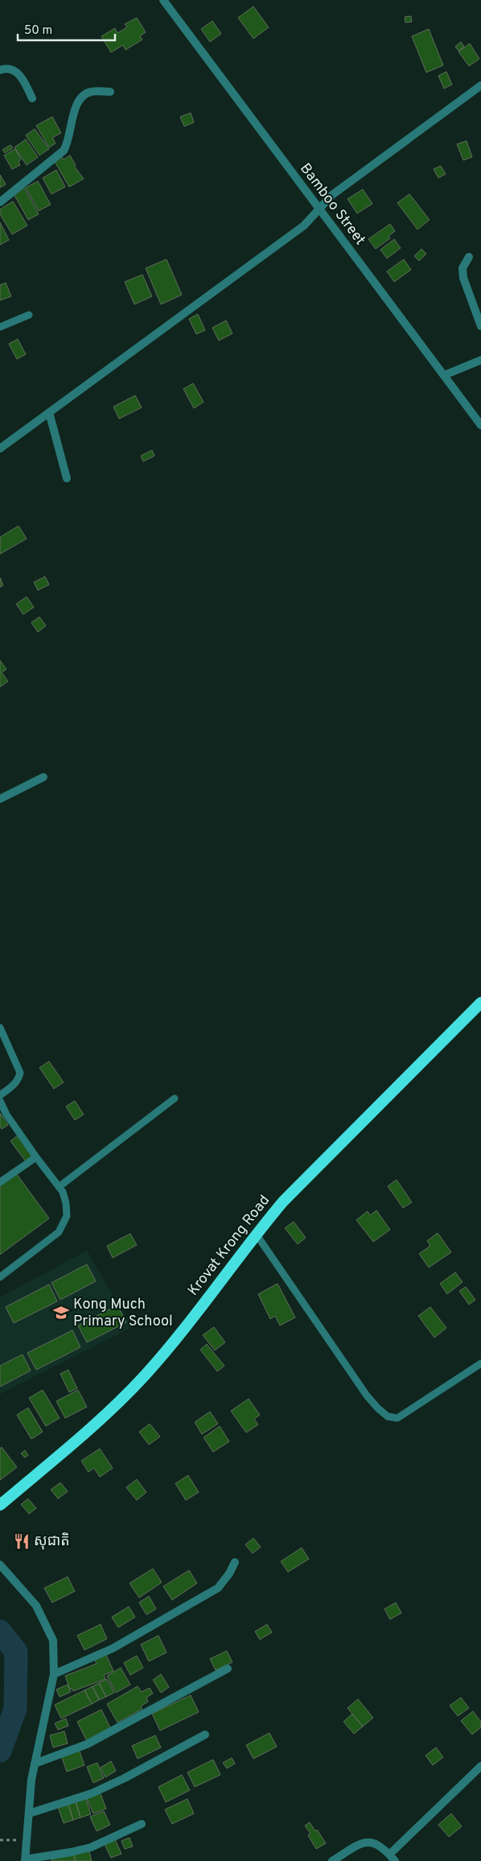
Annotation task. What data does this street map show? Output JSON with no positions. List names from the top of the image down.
{
  "streets": {
    "highway": ["Krovat Krong Road"],
    "street": ["Bamboo Street"]
  },
  "places": {
    "school or university": ["Kong Much Primary School"],
    "restaurant": ["សុជាតិ"]
  },
  "scale_bar": "50 m"
}
